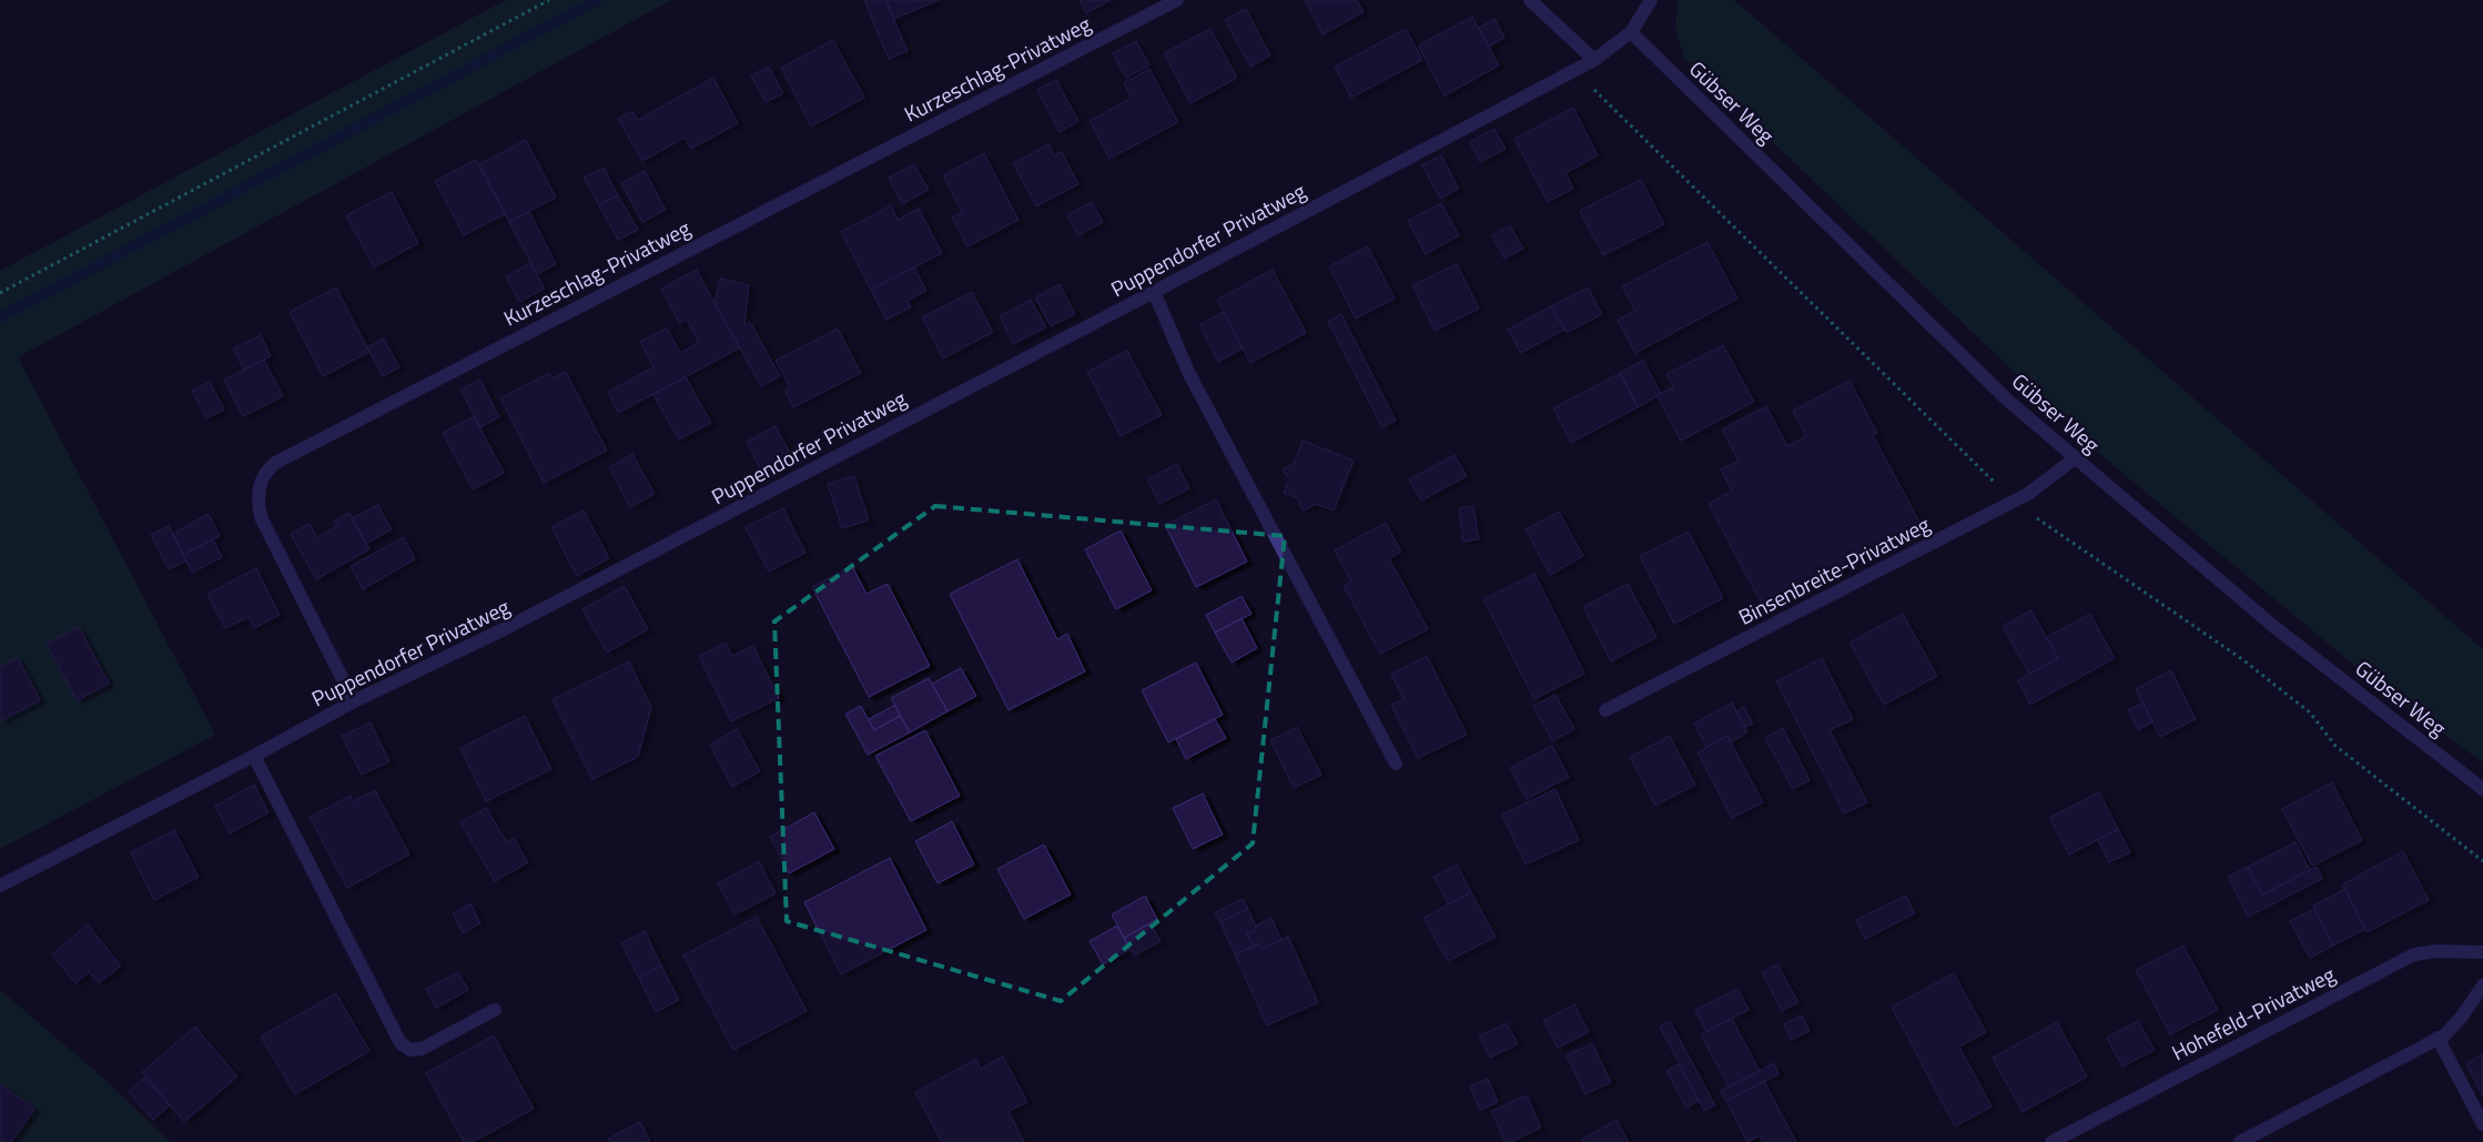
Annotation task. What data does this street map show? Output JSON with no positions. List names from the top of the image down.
{
  "streets": {
    "street": [
      "Kurzeschlag-Privatweg",
      "Gübser Weg",
      "Puppendorfer Privatweg",
      "Binsenbreite-Privatweg",
      "Hohefeld-Privatweg"
    ]
  },
  "crossings": [
    ["Kurzeschlag-Privatweg", "Puppendorfer Privatweg"],
    ["Gübser Weg", "Puppendorfer Privatweg"],
    ["Gübser Weg", "Binsenbreite-Privatweg"]
  ]
}
